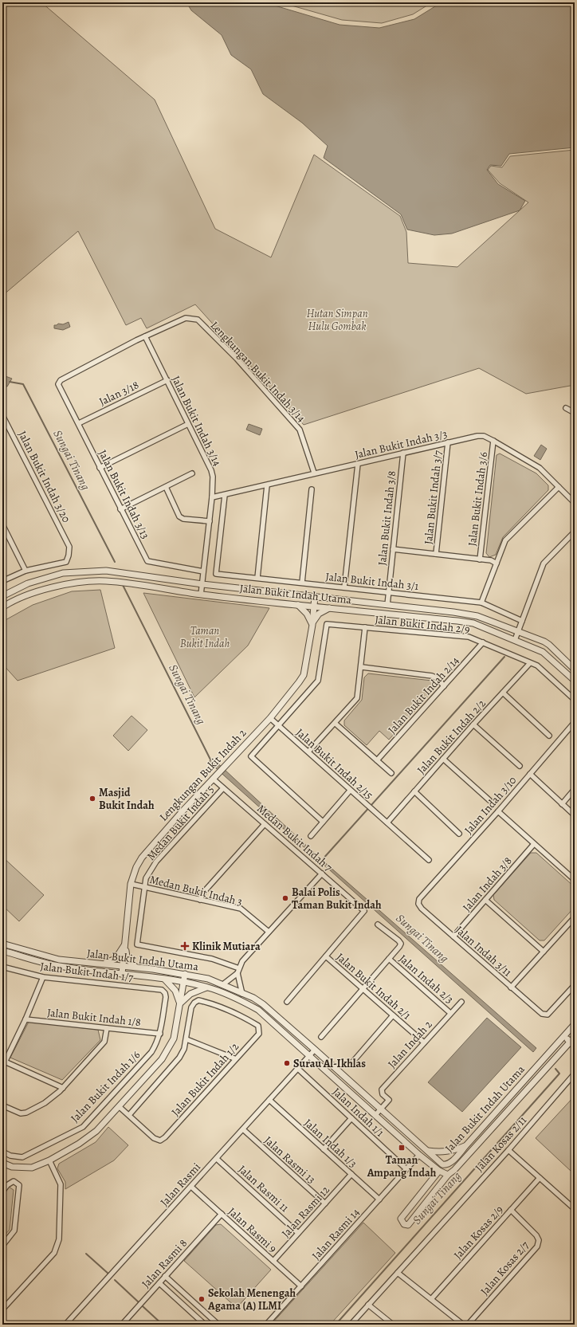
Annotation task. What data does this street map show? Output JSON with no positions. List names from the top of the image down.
{
  "streets": {
    "street": [
      "Lengkungan Bukit Indah 3/14",
      "Jalan 3/18",
      "Jalan Bukit Indah 3/14",
      "Jalan Bukit Indah 3/3",
      "Jalan Bukit Indah 3/20",
      "Jalan Bukit Indah 3/13",
      "Jalan Bukit Indah 3/7",
      "Jalan Bukit Indah 3/6",
      "Jalan Bukit Indah 3/8",
      "Jalan Bukit Indah 3/1",
      "Jalan Bukit Indah Utama",
      "Jalan Bukit Indah 2/9",
      "Jalan Bukit Indah 2/14",
      "Jalan Bukit Indah 2/2",
      "Jalan Bukit Indah 2/15",
      "Lengkungan Bukit Indah 2",
      "Jalan Indah 3/10",
      "Medan Bukit Indah 5",
      "Medan Bukit Indah 7",
      "Jalan Indah 3/8",
      "Medan Bukit Indah 3",
      "Jalan Indah 3/11",
      "Jalan Bukit Indah 1/7",
      "Jalan Indah 2/3",
      "Jalan Bukit Indah 2/1",
      "Jalan Bukit Indah 1/8",
      "Jalan Indah 2",
      "Jalan Bukit Indah 1/2",
      "Jalan Bukit Indah 1/6",
      "Jalan Indah 1/1",
      "Jalan Indah 1/3",
      "Jalan Kosas 2/11",
      "Jalan Rasmi 13",
      "Jalan Rasmi",
      "Jalan Rasmi 11",
      "Jalan Rasmi 12",
      "Jalan Rasmi 9",
      "Jalan Kosas 2/9",
      "Jalan Rasmi 14",
      "Jalan Rasmi 8",
      "Jalan Kosas 2/7"
    ]
  },
  "crossings": [
    ["Lengkungan Bukit Indah 3/14", "Jalan Bukit Indah 3/14"],
    ["Lengkungan Bukit Indah 3/14", "Jalan Bukit Indah 3/3"],
    ["Lengkungan Bukit Indah 3/14", "Jalan Bukit Indah 3/13"],
    ["Jalan 3/18", "Jalan Bukit Indah 3/14"],
    ["Jalan 3/18", "Jalan Bukit Indah 3/13"],
    ["Jalan Bukit Indah 3/14", "Jalan Bukit Indah 3/3"],
    ["Jalan Bukit Indah 3/14", "Jalan Bukit Indah 3/13"],
    ["Jalan Bukit Indah 3/14", "Jalan Bukit Indah Utama"],
    ["Jalan Bukit Indah 3/3", "Jalan Bukit Indah 3/7"],
    ["Jalan Bukit Indah 3/3", "Jalan Bukit Indah 3/6"],
    ["Jalan Bukit Indah 3/3", "Jalan Bukit Indah 3/8"],
    ["Jalan Bukit Indah 3/3", "Jalan Bukit Indah 3/1"],
    ["Jalan Bukit Indah 3/8", "Jalan Bukit Indah 3/1"],
    ["Jalan Bukit Indah 3/8", "Jalan Bukit Indah Utama"],
    ["Jalan Bukit Indah Utama", "Lengkungan Bukit Indah 2"],
    ["Jalan Bukit Indah Utama", "Jalan Indah 2"],
    ["Jalan Bukit Indah Utama", "Jalan Rasmi"],
    ["Jalan Bukit Indah Utama", "Jalan Rasmi 14"],
    ["Jalan Bukit Indah 2/9", "Jalan Bukit Indah 2/14"],
    ["Jalan Bukit Indah 2/9", "Jalan Bukit Indah 2/2"],
    ["Jalan Bukit Indah 2/9", "Jalan Bukit Indah 2/15"],
    ["Jalan Bukit Indah 2/2", "Jalan Bukit Indah 2/15"],
    ["Jalan Bukit Indah 2/15", "Lengkungan Bukit Indah 2"],
    ["Lengkungan Bukit Indah 2", "Medan Bukit Indah 7"],
    ["Lengkungan Bukit Indah 2", "Medan Bukit Indah 3"],
    ["Jalan Indah 3/10", "Jalan Indah 3/11"],
    ["Medan Bukit Indah 5", "Medan Bukit Indah 7"],
    ["Medan Bukit Indah 5", "Medan Bukit Indah 3"],
    ["Medan Bukit Indah 7", "Jalan Bukit Indah 2/1"],
    ["Jalan Indah 3/8", "Jalan Indah 3/11"],
    ["Jalan Bukit Indah 1/7", "Jalan Bukit Indah 1/6"],
    ["Jalan Indah 2/3", "Jalan Indah 2"],
    ["Jalan Bukit Indah 2/1", "Jalan Indah 2"],
    ["Jalan Bukit Indah 1/8", "Jalan Bukit Indah 1/6"],
    ["Jalan Indah 1/1", "Jalan Rasmi"],
    ["Jalan Indah 1/1", "Jalan Rasmi 14"],
    ["Jalan Indah 1/3", "Jalan Rasmi"],
    ["Jalan Indah 1/3", "Jalan Rasmi 12"],
    ["Jalan Indah 1/3", "Jalan Rasmi 14"],
    ["Jalan Rasmi 13", "Jalan Rasmi"],
    ["Jalan Rasmi 13", "Jalan Rasmi 12"],
    ["Jalan Rasmi", "Jalan Rasmi 11"],
    ["Jalan Rasmi", "Jalan Rasmi 9"],
    ["Jalan Rasmi 11", "Jalan Rasmi 12"],
    ["Jalan Rasmi 12", "Jalan Rasmi 9"],
    ["Jalan Rasmi 9", "Jalan Rasmi 14"],
    ["Jalan Rasmi 9", "Jalan Rasmi 8"],
    ["Jalan Kosas 2/9", "Jalan Kosas 2/7"]
  ],
  "water": ["Sungai Tinang"],
  "parks": ["Hutan Simpan Hulu Gombak", "Taman Bukit Indah"],
  "places": {
    "other": [
      "Masjid Bukit Indah",
      "Balai Polis Taman Bukit Indah",
      "Surau Al-Ikhlas",
      "Sekolah Menengah Agama (A) ILMI"
    ],
    "health": ["Klinik Mutiara"],
    "transit": ["Taman Ampang Indah"]
  }
}
